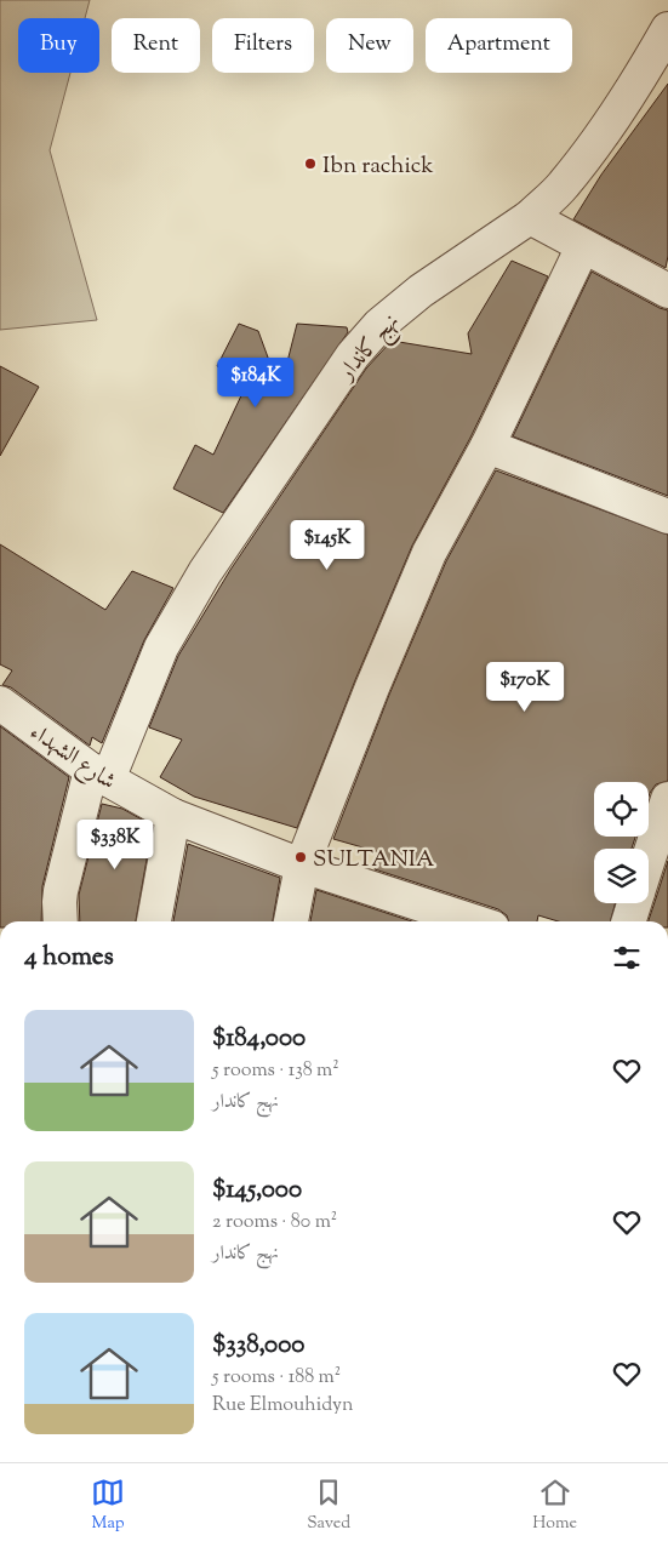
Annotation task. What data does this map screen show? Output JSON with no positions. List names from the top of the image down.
{
  "streets": {
    "street": ["نهج كاندار", "شارع الشهداء"]
  },
  "crossings": [
    ["نهج كاندار", "شارع الشهداء"]
  ],
  "places": ["Ibn rachick", "SULTANIA"],
  "page": {
    "chip": [
      "Buy",
      "Rent",
      "Filters",
      "New",
      "Apartment"
    ],
    "price": [
      "$184K",
      "$145K",
      "$170K",
      "$338K"
    ],
    "heading": "4 homes",
    "list": [
      {
        "name": "$184,000",
        "note": "5 rooms · 138 m² · نهج كاندار"
      },
      {
        "name": "$145,000",
        "note": "2 rooms · 80 m² · نهج كاندار"
      },
      {
        "name": "$338,000",
        "note": "5 rooms · 188 m² · Rue Elmouhidyn"
      }
    ],
    "tabs": ["Map", "Saved", "Home"]
  }
}
